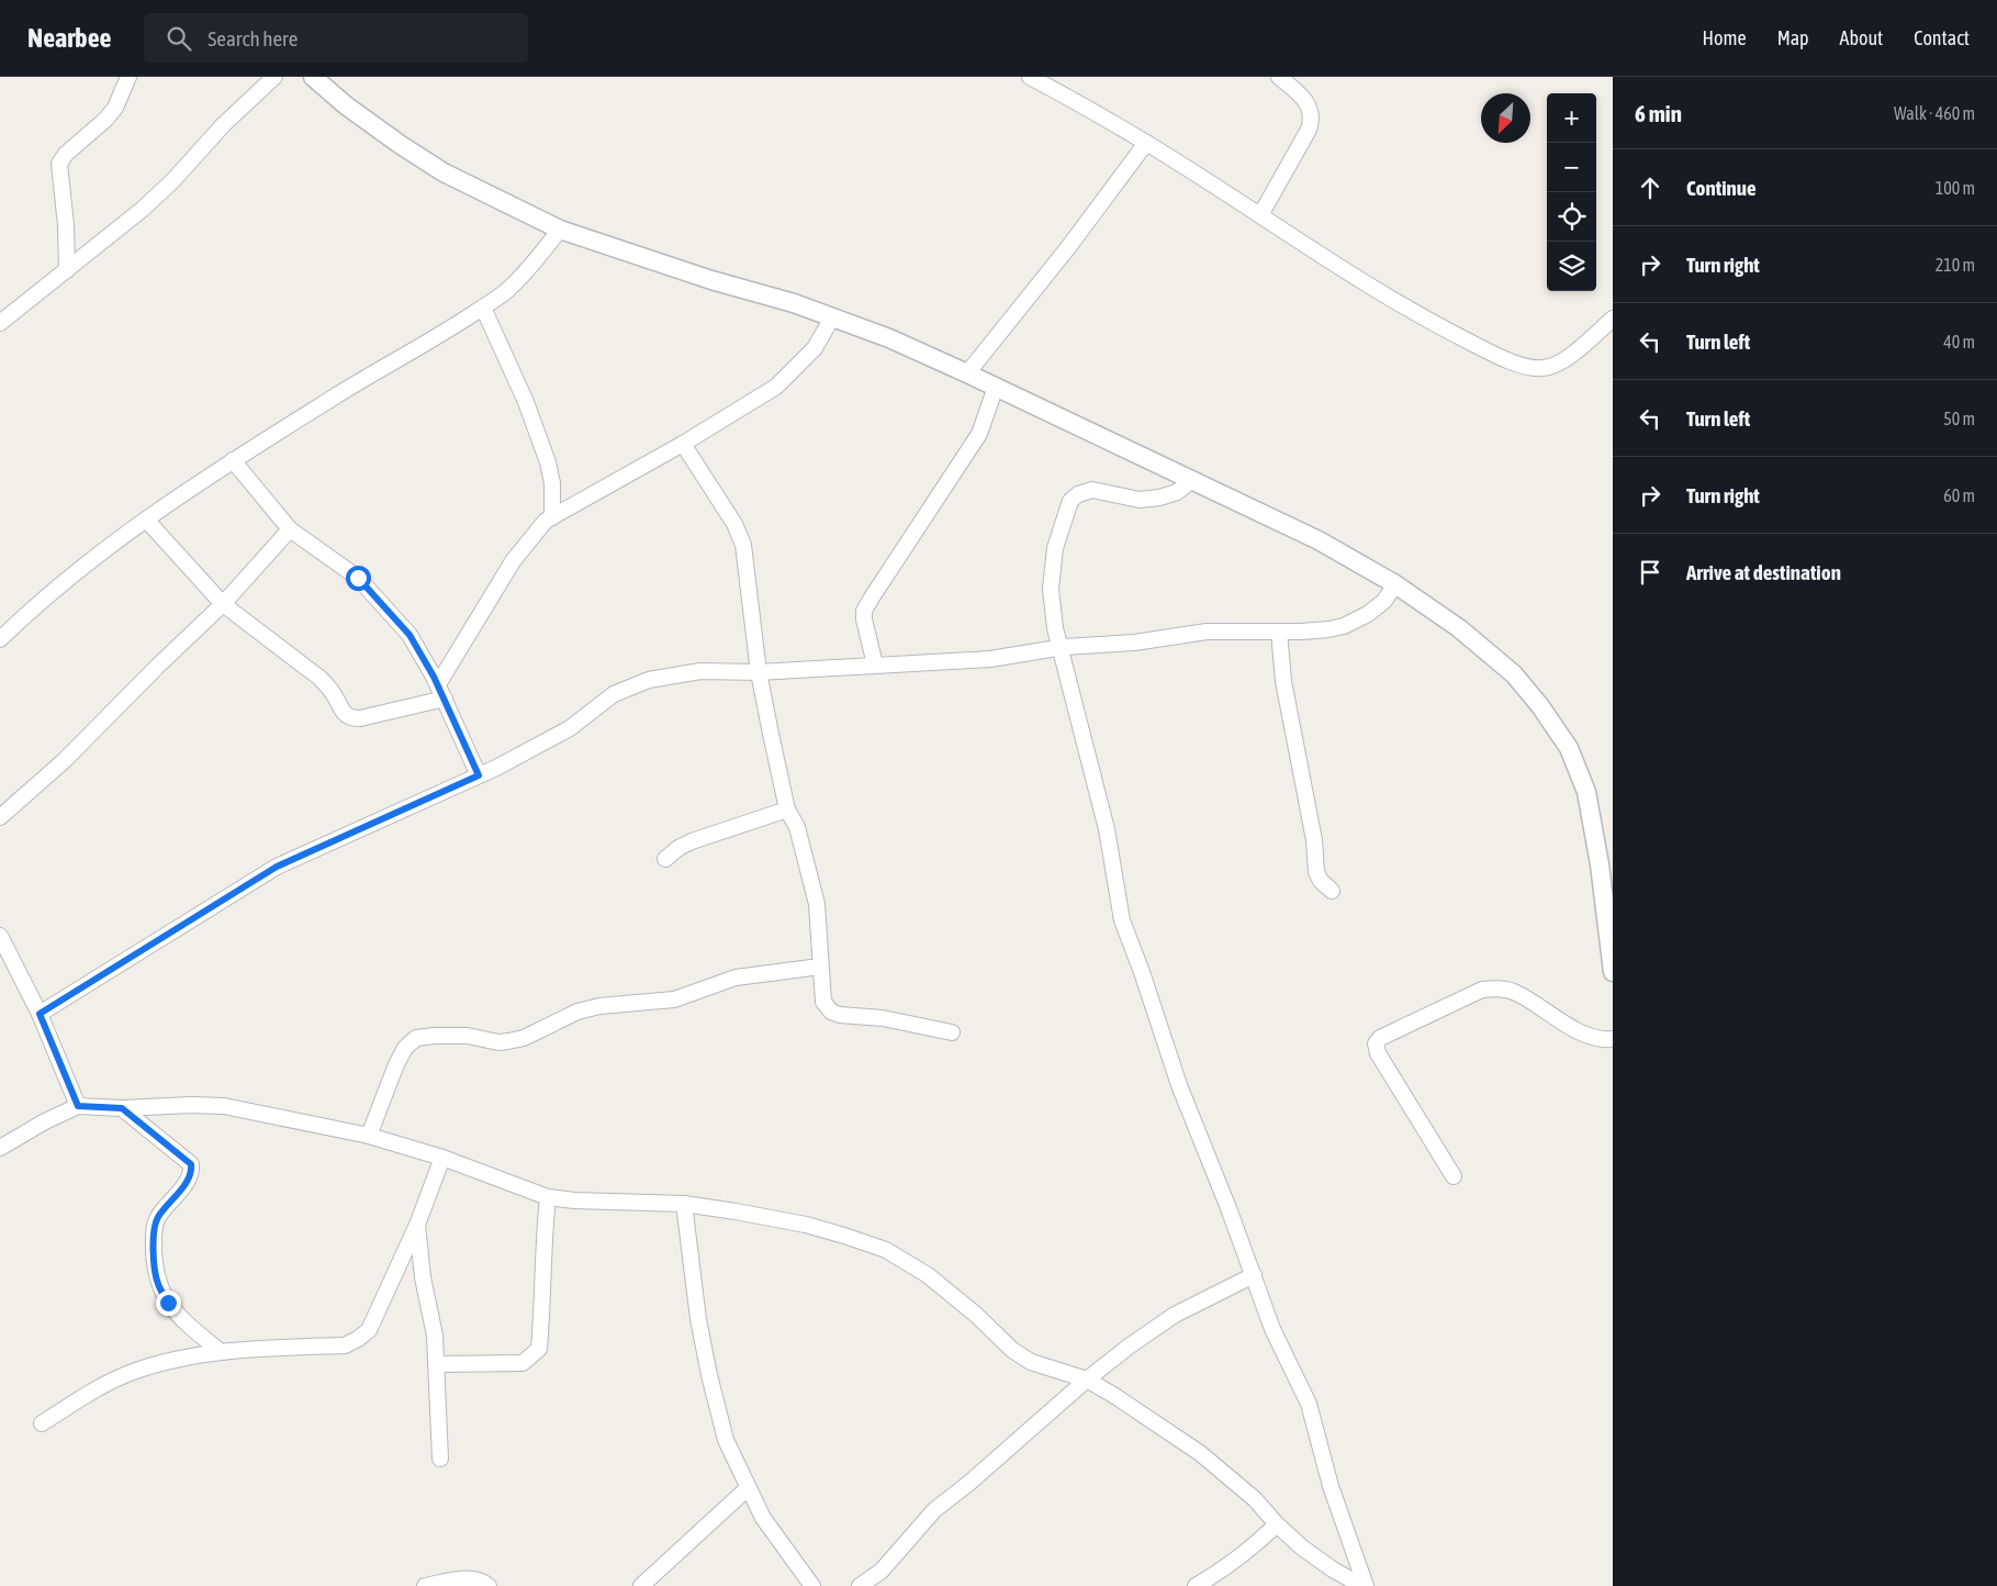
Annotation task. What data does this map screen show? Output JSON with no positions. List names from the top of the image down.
{
  "north": "bottom left",
  "page": {
    "header": "Nearbee",
    "search": "Search here",
    "nav": [
      "Home",
      "Map",
      "About",
      "Contact"
    ],
    "heading": ["6 min", "Walk · 460 m"],
    "map_buttons": ["+", "−"],
    "list": [
      ["Continue", "100 m"],
      ["Turn right", "210 m"],
      ["Turn left", "40 m"],
      ["Turn left", "50 m"],
      ["Turn right", "60 m"],
      "Arrive at destination"
    ]
  }
}
